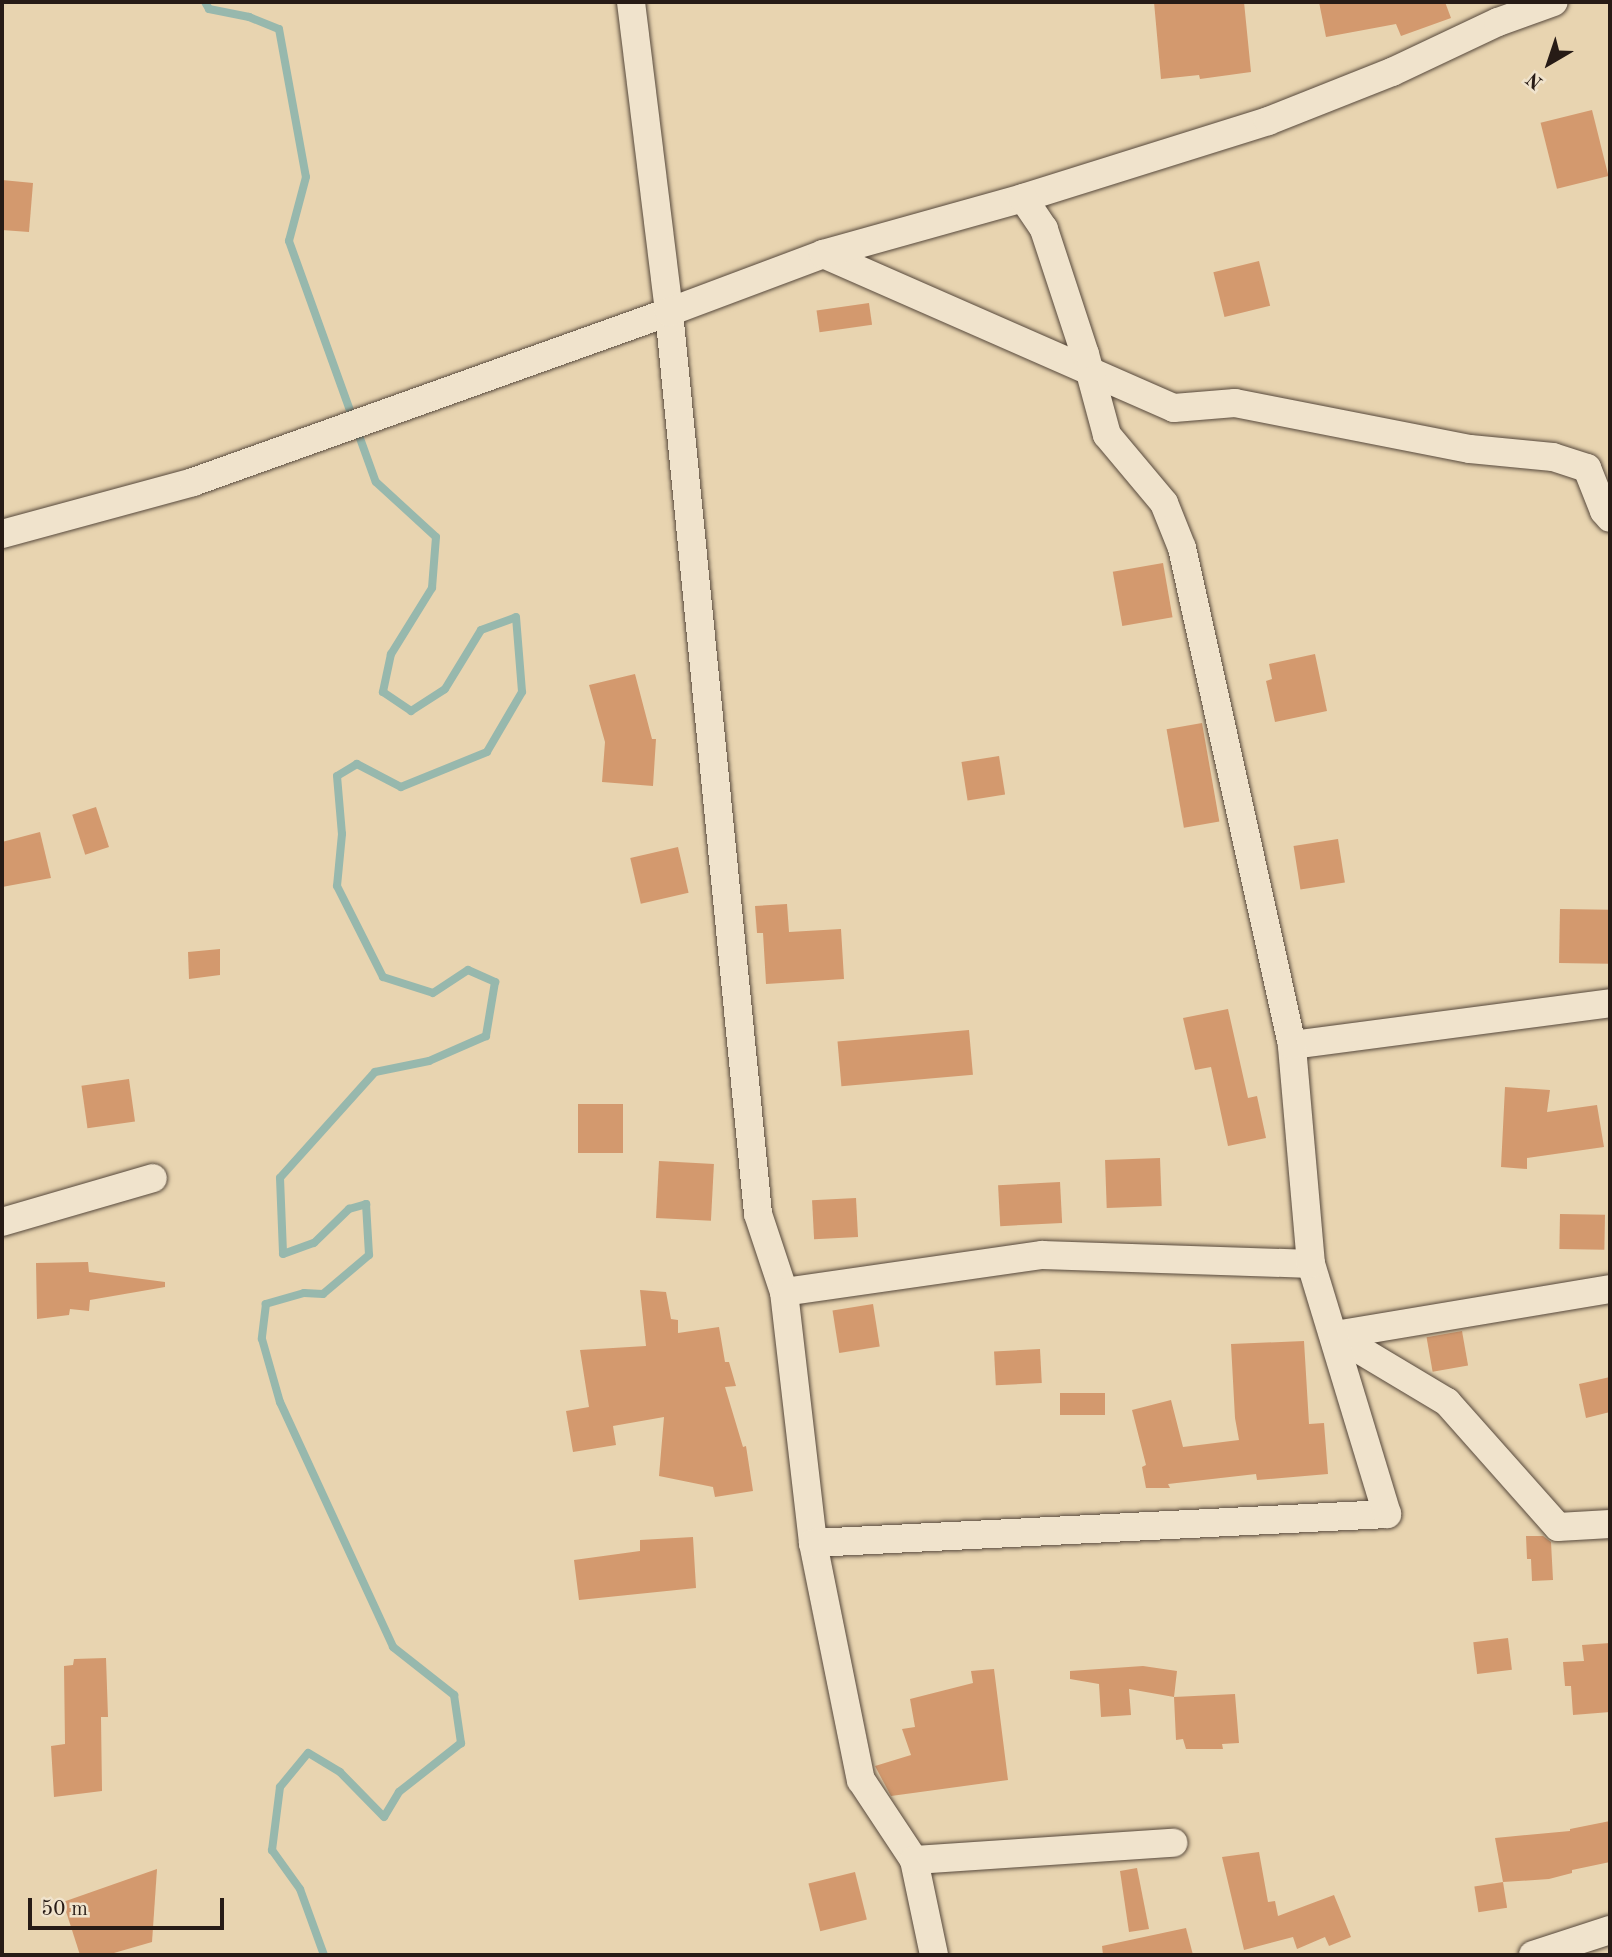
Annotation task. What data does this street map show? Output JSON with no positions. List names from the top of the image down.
{
  "scale_bar": "50 m",
  "north": "bottom left"
}
